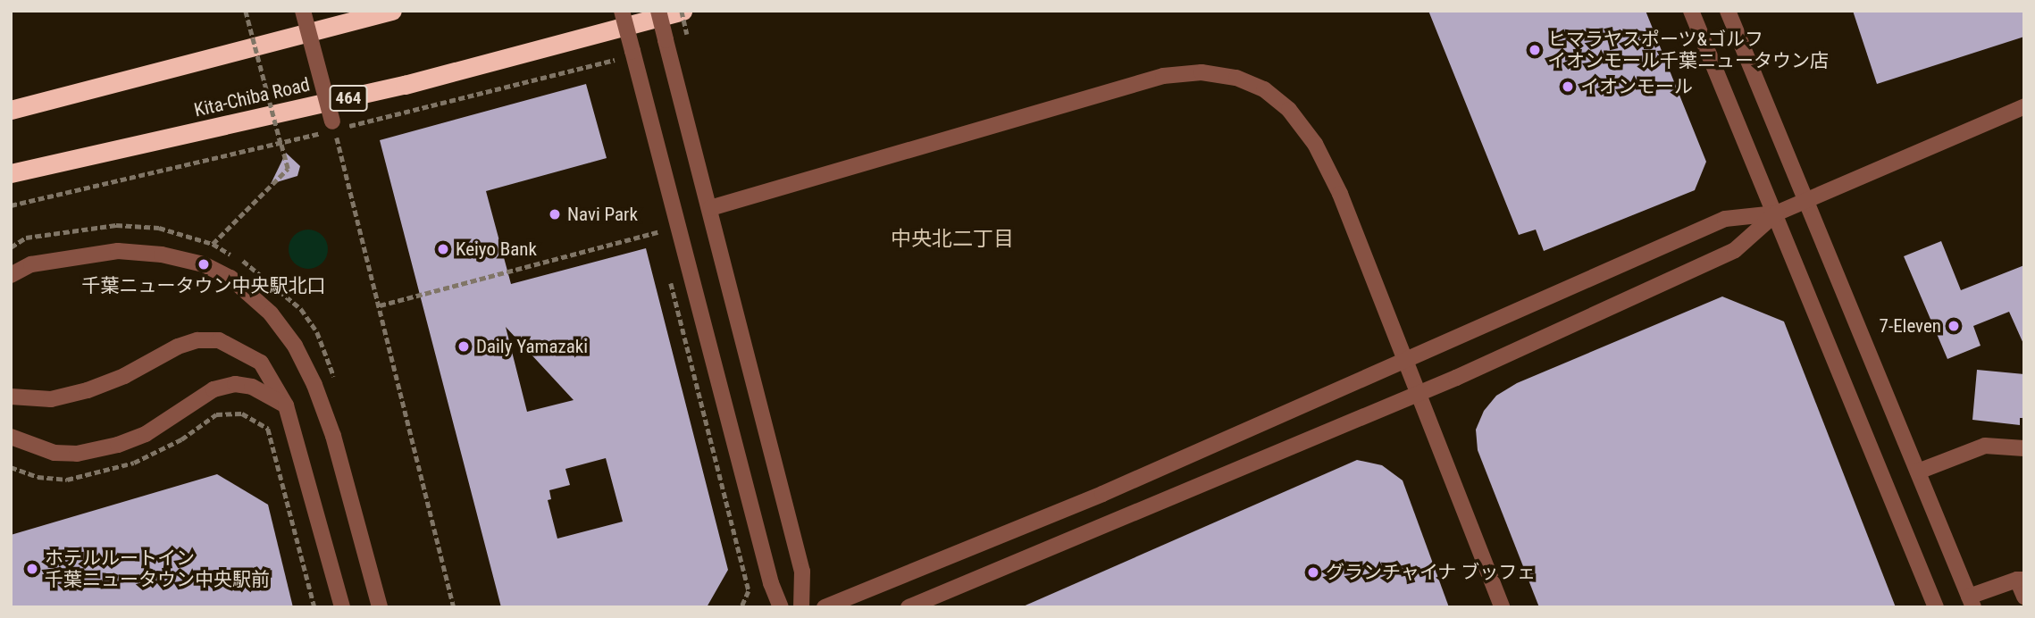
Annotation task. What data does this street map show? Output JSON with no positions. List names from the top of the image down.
{
  "streets": {
    "highway": ["Kita-Chiba Road", "464"]
  },
  "districts": ["中央北二丁目"],
  "places": [
    "ヒマラヤスポーツ&ゴルフ イオンモール千葉ニュータウン店",
    "イオンモール",
    "Navi Park",
    "Keiyo Bank",
    "千葉ニュータウン中央駅北口",
    "7-Eleven",
    "Daily Yamazaki",
    "ホテルルートイン 千葉ニュータウン中央駅前",
    "グランチャイナ ブッフェ"
  ]
}
